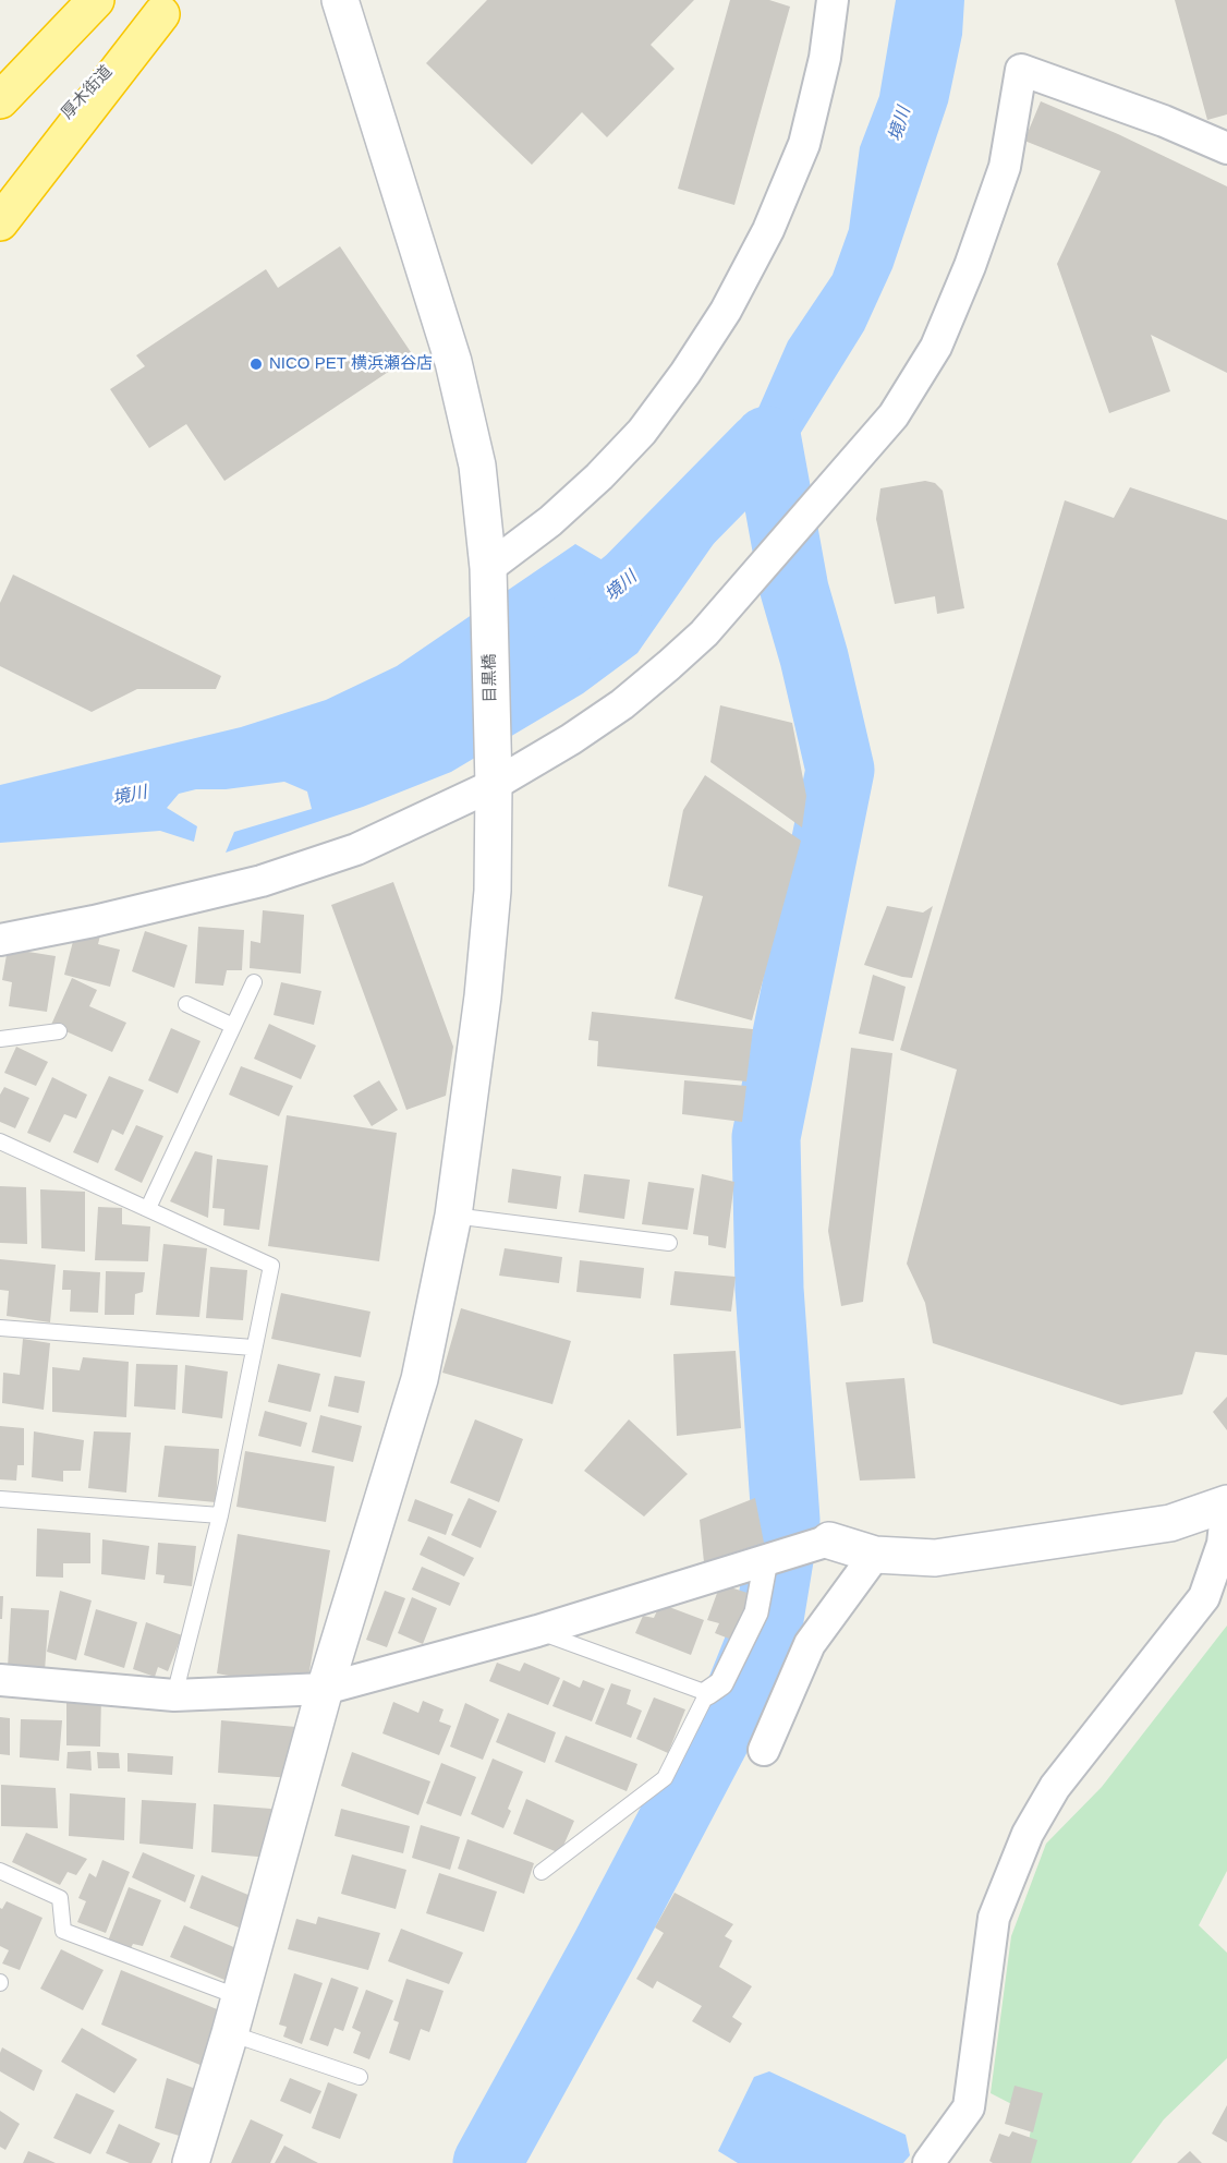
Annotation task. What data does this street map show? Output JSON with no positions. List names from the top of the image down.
{
  "streets": {
    "highway": ["厚木街道"],
    "street": ["目黒橋"]
  },
  "water": ["境川"],
  "places": ["NICO PET 横浜瀬谷店"]
}
